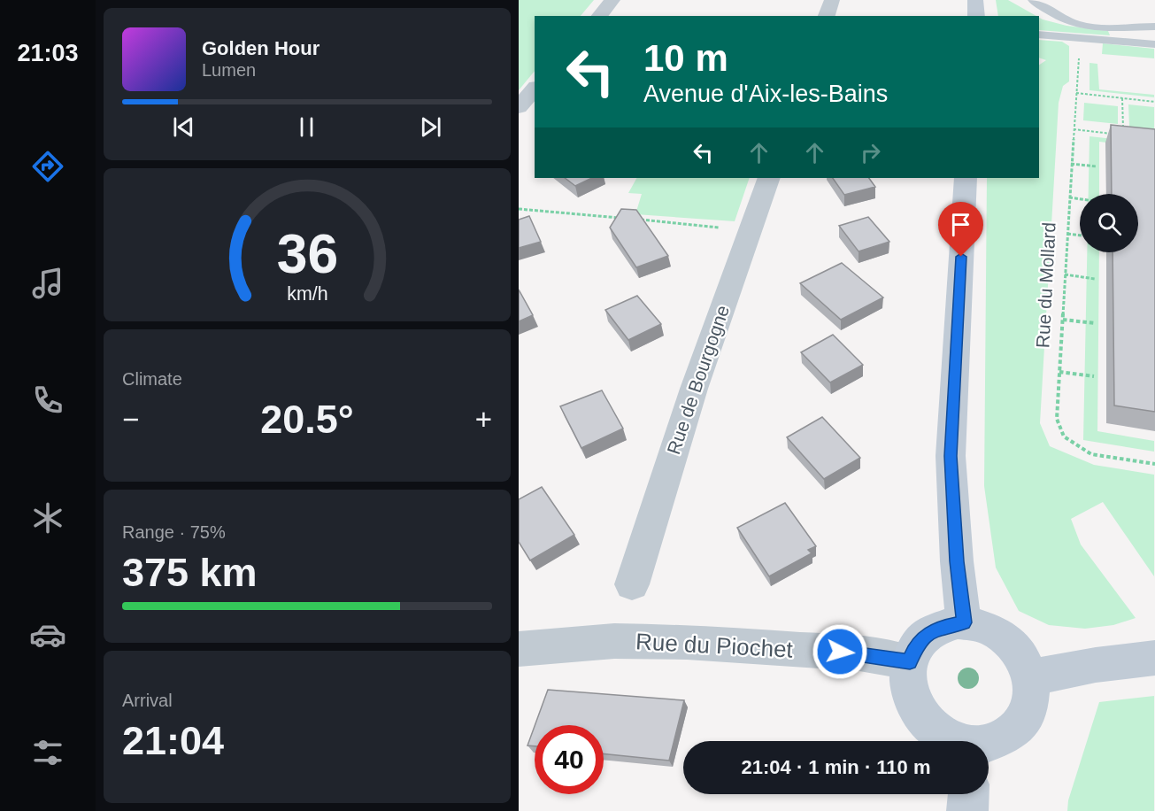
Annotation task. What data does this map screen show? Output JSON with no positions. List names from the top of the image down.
{
  "streets": {
    "street": ["Rue de Bourgogne", "Rue du Piochet"],
    "path": ["Rue du Mollard"]
  },
  "page": {
    "tabs": "21:03",
    "turn": ["10 m", "Avenue d'Aix-les-Bains"],
    "song": ["Golden Hour", "Lumen"],
    "tile": [
      "Climate",
      ["Range · 75%", "375 km"],
      ["Arrival", "21:04"]
    ],
    "heat": ["−", "20.5°", "+"],
    "limit": "40",
    "trip": "21:04 · 1 min · 110 m",
    "gauge": ["36", "km/h"]
  }
}
